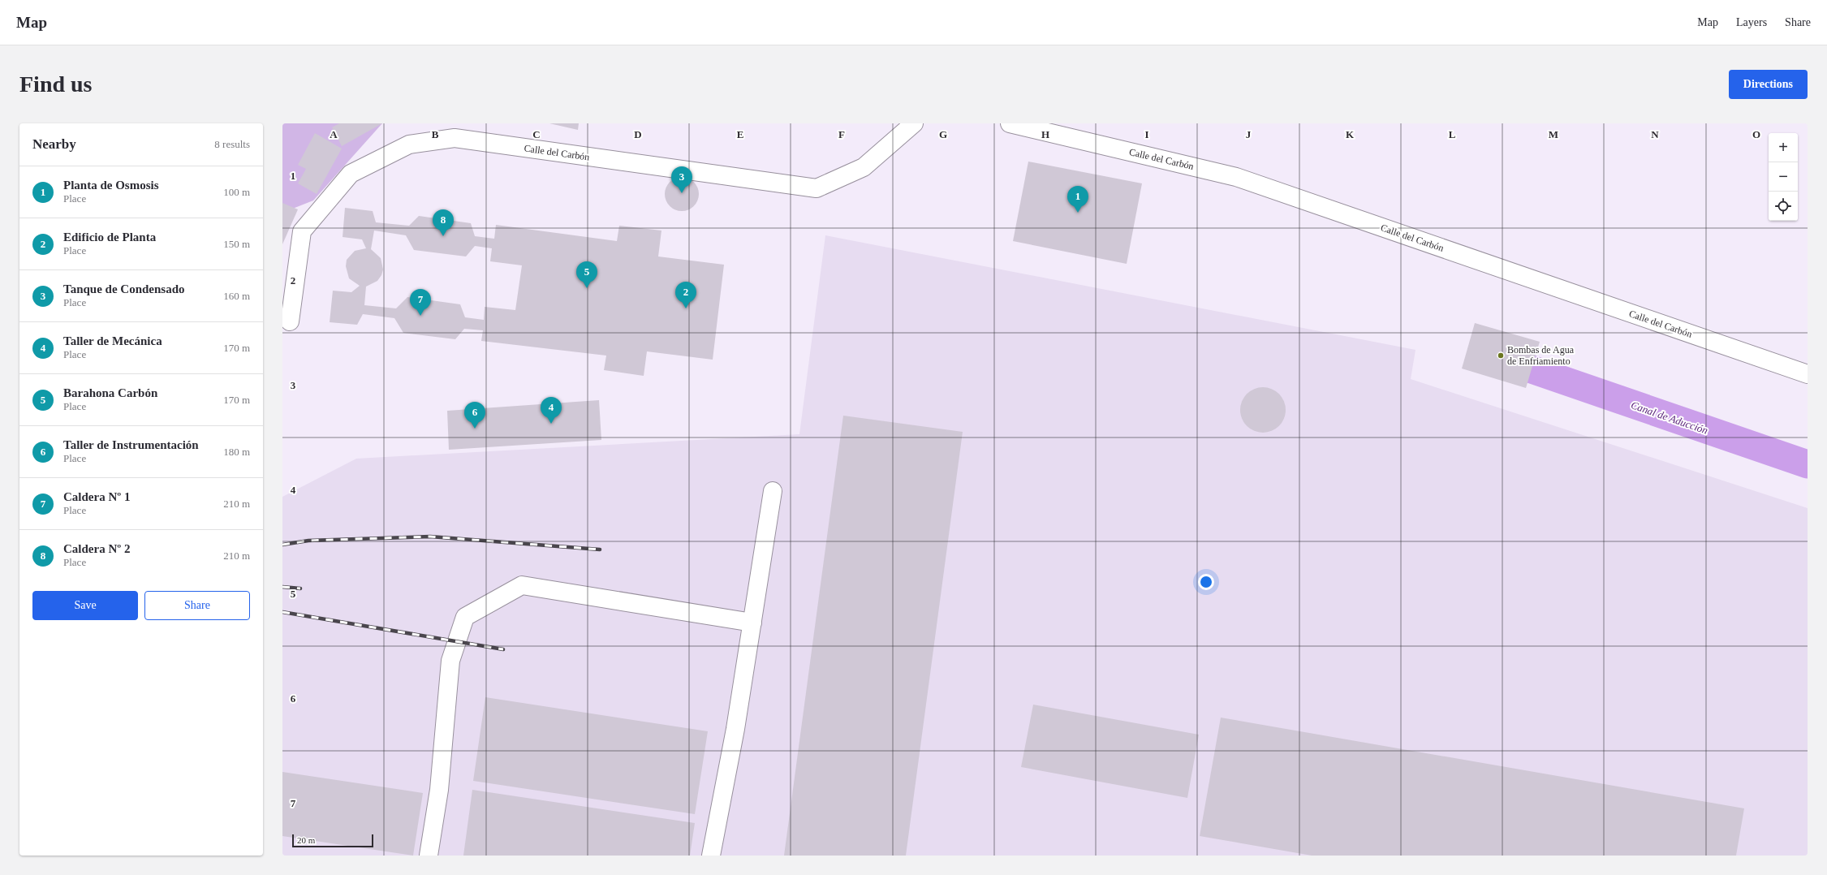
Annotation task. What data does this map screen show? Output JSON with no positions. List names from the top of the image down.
{
  "streets": {
    "lane": ["Calle del Carbón"]
  },
  "water": ["Canal de Aducción"],
  "places": ["Bombas de Agua de Enfriamiento"],
  "scale_bar": "20 m",
  "page": {
    "header": "Map",
    "nav": ["Map", "Layers", "Share"],
    "buttons": [
      "Directions",
      ["Save", "Share"]
    ],
    "title": "Find us",
    "heading": ["Nearby", "8 results"],
    "map_buttons": ["+", "−"],
    "list": [
      {
        "mark": "1",
        "name": "Planta de Osmosis",
        "note": "Place",
        "value": "100 m"
      },
      {
        "mark": "2",
        "name": "Edificio de Planta",
        "note": "Place",
        "value": "150 m"
      },
      {
        "mark": "3",
        "name": "Tanque de Condensado",
        "note": "Place",
        "value": "160 m"
      },
      {
        "mark": "4",
        "name": "Taller de Mecánica",
        "note": "Place",
        "value": "170 m"
      },
      {
        "mark": "5",
        "name": "Barahona Carbón",
        "note": "Place",
        "value": "170 m"
      },
      {
        "mark": "6",
        "name": "Taller de Instrumentación",
        "note": "Place",
        "value": "180 m"
      },
      {
        "mark": "7",
        "name": "Caldera Nº 1",
        "note": "Place",
        "value": "210 m"
      },
      {
        "mark": "8",
        "name": "Caldera Nº 2",
        "note": "Place",
        "value": "210 m"
      }
    ],
    "pins": [
      "3",
      "1",
      "8",
      "5",
      "2",
      "7",
      "4",
      "6"
    ],
    "scale": "20 m"
  },
  "grid": {
    "columns": [
      "A",
      "B",
      "C",
      "D",
      "E",
      "F",
      "G",
      "H",
      "I",
      "J",
      "K",
      "L",
      "M",
      "N",
      "O"
    ],
    "rows": [
      "1",
      "2",
      "3",
      "4",
      "5",
      "6",
      "7"
    ]
  }
}
